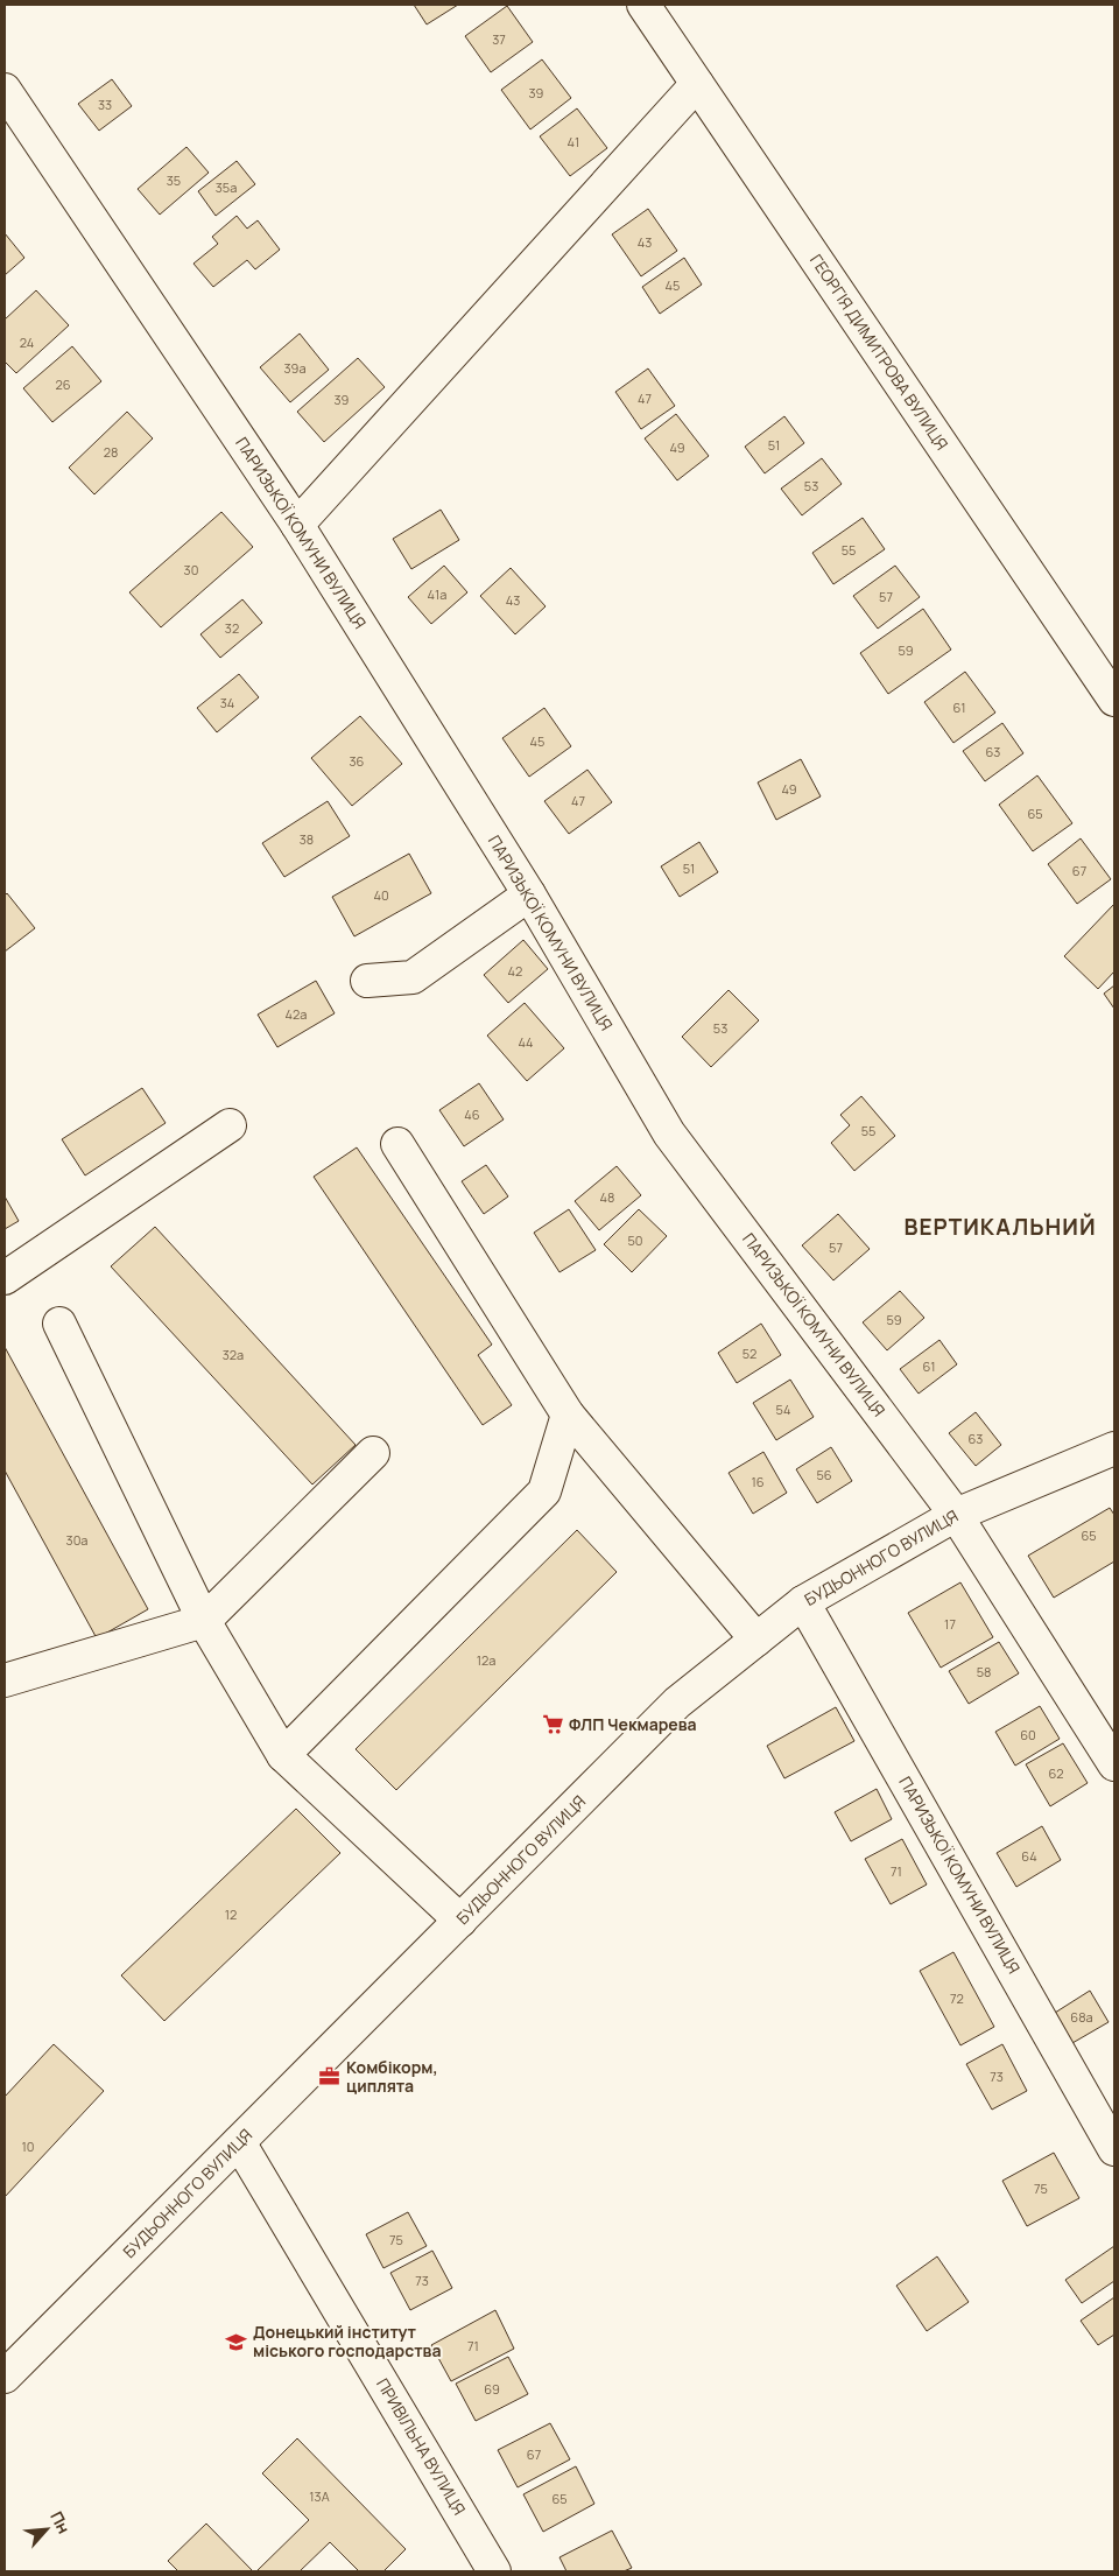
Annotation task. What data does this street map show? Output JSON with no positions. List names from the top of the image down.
{
  "streets": {
    "street": [
      "ГЕОРГІЯ ДИМИТРОВА ВУЛИЦЯ",
      "ПАРИЗЬКОЇ КОМУНИ ВУЛИЦЯ",
      "БУДЬОННОГО ВУЛИЦЯ",
      "ПРИВІЛЬНА ВУЛИЦЯ"
    ]
  },
  "crossings": [
    ["ПАРИЗЬКОЇ КОМУНИ ВУЛИЦЯ", "БУДЬОННОГО ВУЛИЦЯ"],
    ["БУДЬОННОГО ВУЛИЦЯ", "ПРИВІЛЬНА ВУЛИЦЯ"]
  ],
  "districts": ["ВЕРТИКАЛЬНИЙ"],
  "places": {
    "supermarket": ["ФЛП Чекмарева"],
    "office": ["Комбікорм, циплята"],
    "school or university": ["Донецький інститут міського господарства"]
  },
  "house_numbers": [
    "37",
    "39",
    "33",
    "41",
    "35",
    "35а",
    "43",
    "45",
    "24",
    "39а",
    "26",
    "47",
    "39",
    "51",
    "49",
    "28",
    "53",
    "55",
    "30",
    "41а",
    "57",
    "43",
    "32",
    "59",
    "34",
    "61",
    "45",
    "63",
    "36",
    "49",
    "47",
    "65",
    "38",
    "51",
    "67",
    "40",
    "42",
    "42а",
    "53",
    "44",
    "46",
    "55",
    "48",
    "50",
    "57",
    "59",
    "52",
    "32а",
    "61",
    "54",
    "63",
    "56",
    "16",
    "65",
    "30а",
    "17",
    "12а",
    "58",
    "60",
    "62",
    "64",
    "71",
    "12",
    "72",
    "68а",
    "73",
    "10",
    "75",
    "75",
    "73",
    "71",
    "69",
    "67",
    "13А",
    "65"
  ],
  "north": "top right"
}
